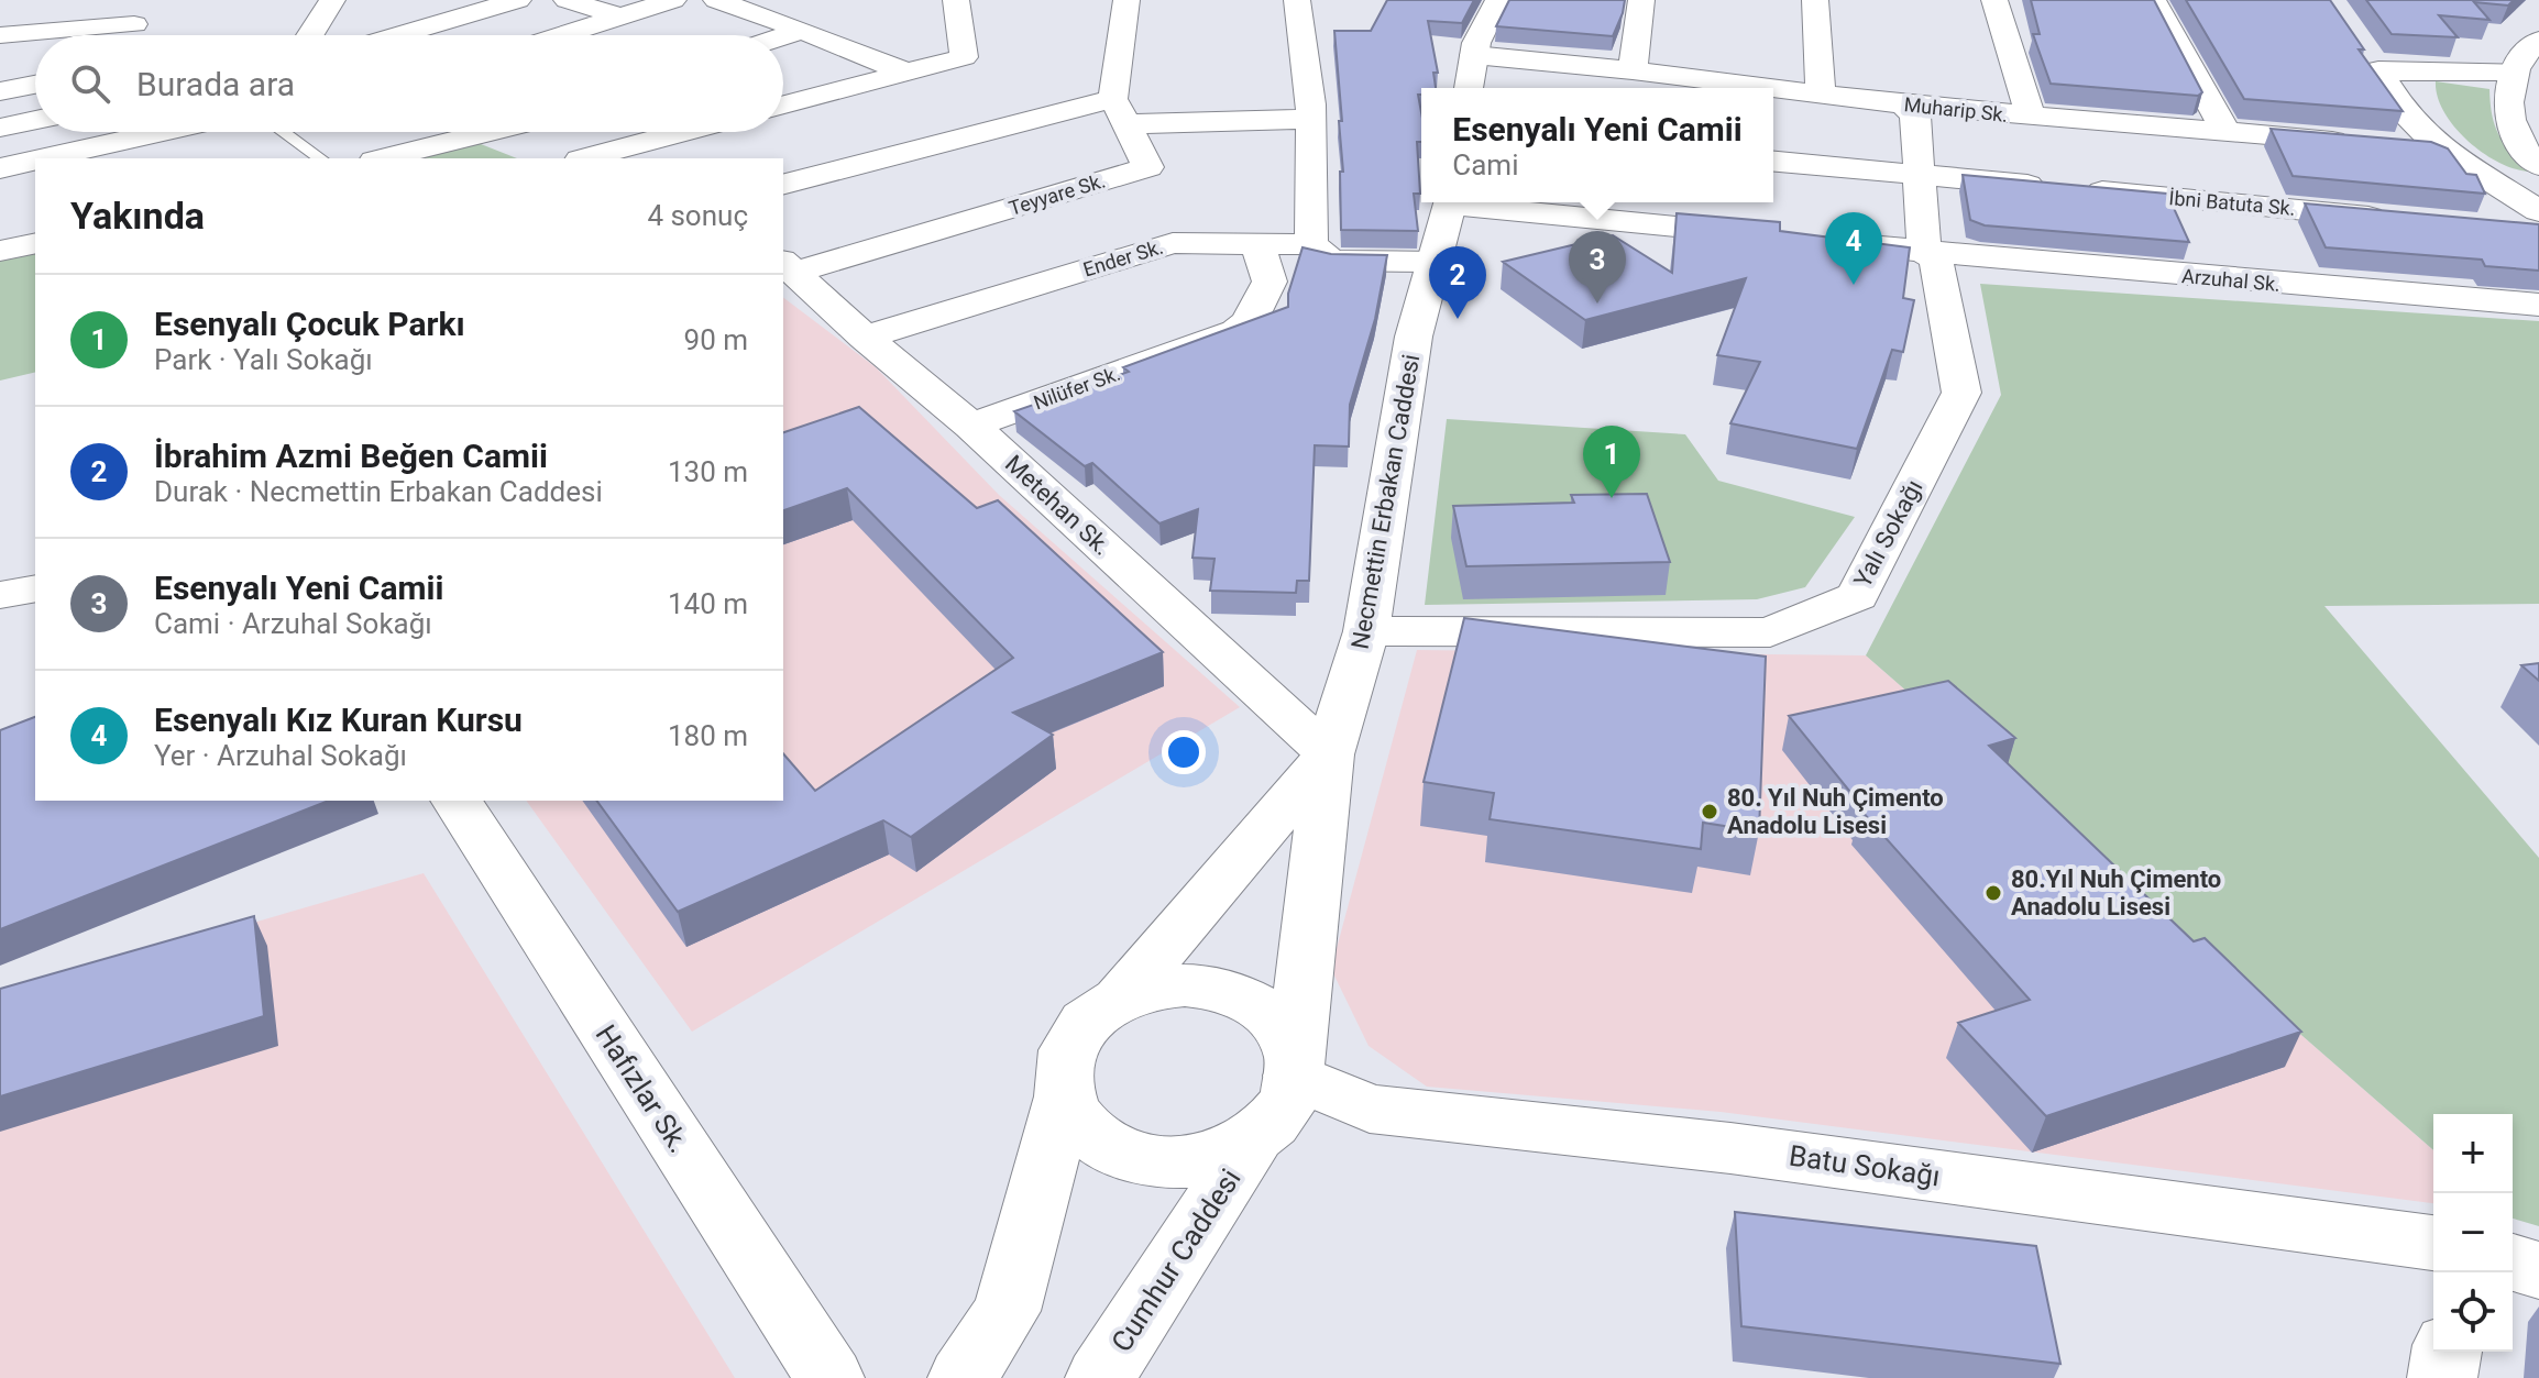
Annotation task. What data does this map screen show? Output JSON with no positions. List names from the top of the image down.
{
  "streets": {
    "street": [
      "Muharip Sk.",
      "Teyyare Sk.",
      "İbni Batuta Sk.",
      "Ender Sk.",
      "Arzuhal Sk.",
      "Nilüfer Sk.",
      "Necmettin Erbakan Caddesi",
      "Metehan Sk.",
      "Yalı Sokağı",
      "Hafızlar Sk.",
      "Batu Sokağı",
      "Cumhur Caddesi"
    ]
  },
  "crossings": [
    ["Muharip Sk.", "Yalı Sokağı"],
    ["Teyyare Sk.", "Metehan Sk."],
    ["İbni Batuta Sk.", "Yalı Sokağı"],
    ["Ender Sk.", "Nilüfer Sk."],
    ["Ender Sk.", "Necmettin Erbakan Caddesi"],
    ["Ender Sk.", "Metehan Sk."],
    ["Arzuhal Sk.", "Yalı Sokağı"],
    ["Nilüfer Sk.", "Metehan Sk."],
    ["Necmettin Erbakan Caddesi", "Metehan Sk."],
    ["Necmettin Erbakan Caddesi", "Yalı Sokağı"],
    ["Necmettin Erbakan Caddesi", "Batu Sokağı"],
    ["Necmettin Erbakan Caddesi", "Cumhur Caddesi"],
    ["Batu Sokağı", "Cumhur Caddesi"]
  ],
  "places": ["80. Yıl Nuh Çimento Anadolu Lisesi", "80.Yıl Nuh Çimento Anadolu Lisesi"],
  "page": {
    "search": "Burada ara",
    "popup": ["Esenyalı Yeni Camii", "Cami"],
    "heading": ["Yakında", "4 sonuç"],
    "pins": [
      "4",
      "3",
      "2",
      "1"
    ],
    "list": [
      {
        "mark": "1",
        "name": "Esenyalı Çocuk Parkı",
        "note": "Park · Yalı Sokağı",
        "value": "90 m"
      },
      {
        "mark": "2",
        "name": "İbrahim Azmi Beğen Camii",
        "note": "Durak · Necmettin Erbakan Caddesi",
        "value": "130 m"
      },
      {
        "mark": "3",
        "name": "Esenyalı Yeni Camii",
        "note": "Cami · Arzuhal Sokağı",
        "value": "140 m"
      },
      {
        "mark": "4",
        "name": "Esenyalı Kız Kuran Kursu",
        "note": "Yer · Arzuhal Sokağı",
        "value": "180 m"
      }
    ],
    "map_buttons": ["+", "−"]
  }
}
